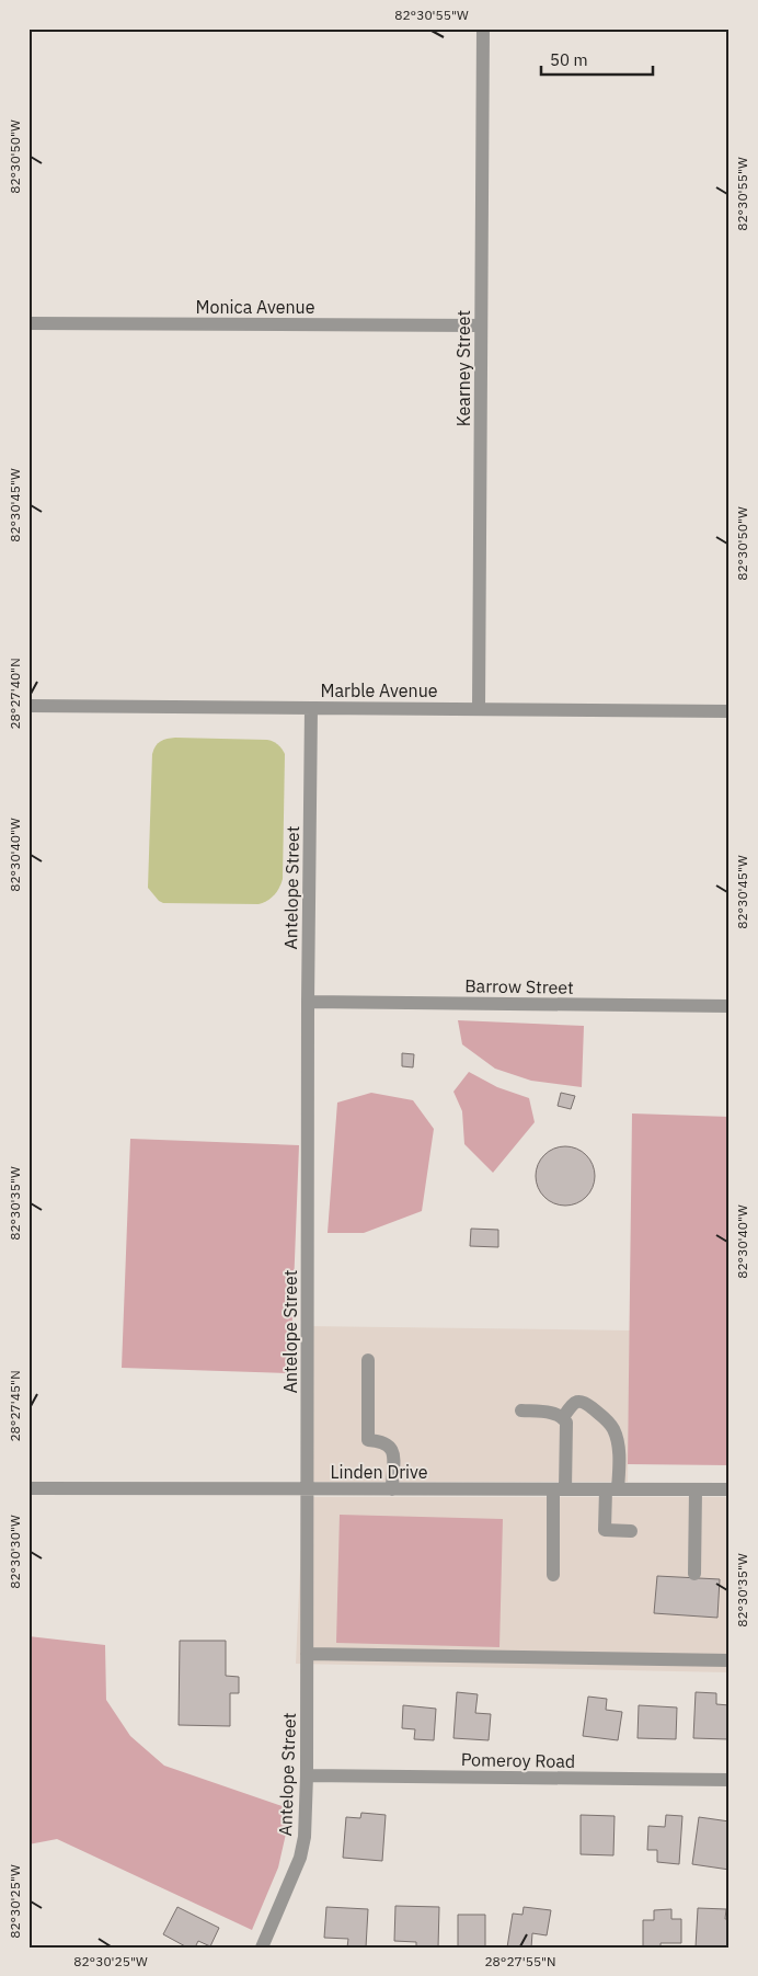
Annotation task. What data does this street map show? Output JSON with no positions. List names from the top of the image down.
{
  "streets": {
    "street": [
      "Monica Avenue",
      "Kearney Street",
      "Marble Avenue",
      "Antelope Street",
      "Barrow Street",
      "Linden Drive",
      "Pomeroy Road"
    ]
  },
  "crossings": [
    ["Monica Avenue", "Kearney Street"],
    ["Kearney Street", "Marble Avenue"],
    ["Marble Avenue", "Antelope Street"],
    ["Antelope Street", "Barrow Street"],
    ["Antelope Street", "Linden Drive"],
    ["Antelope Street", "Pomeroy Road"]
  ],
  "scale_bar": "50 m",
  "coordinates": [
    "82°30'55\"W",
    "82°30'50\"W",
    "82°30'45\"W",
    "28°27'40\"N",
    "82°30'40\"W",
    "82°30'35\"W",
    "28°27'45\"N",
    "82°30'30\"W",
    "82°30'25\"W",
    "28°27'55\"N"
  ]
}
